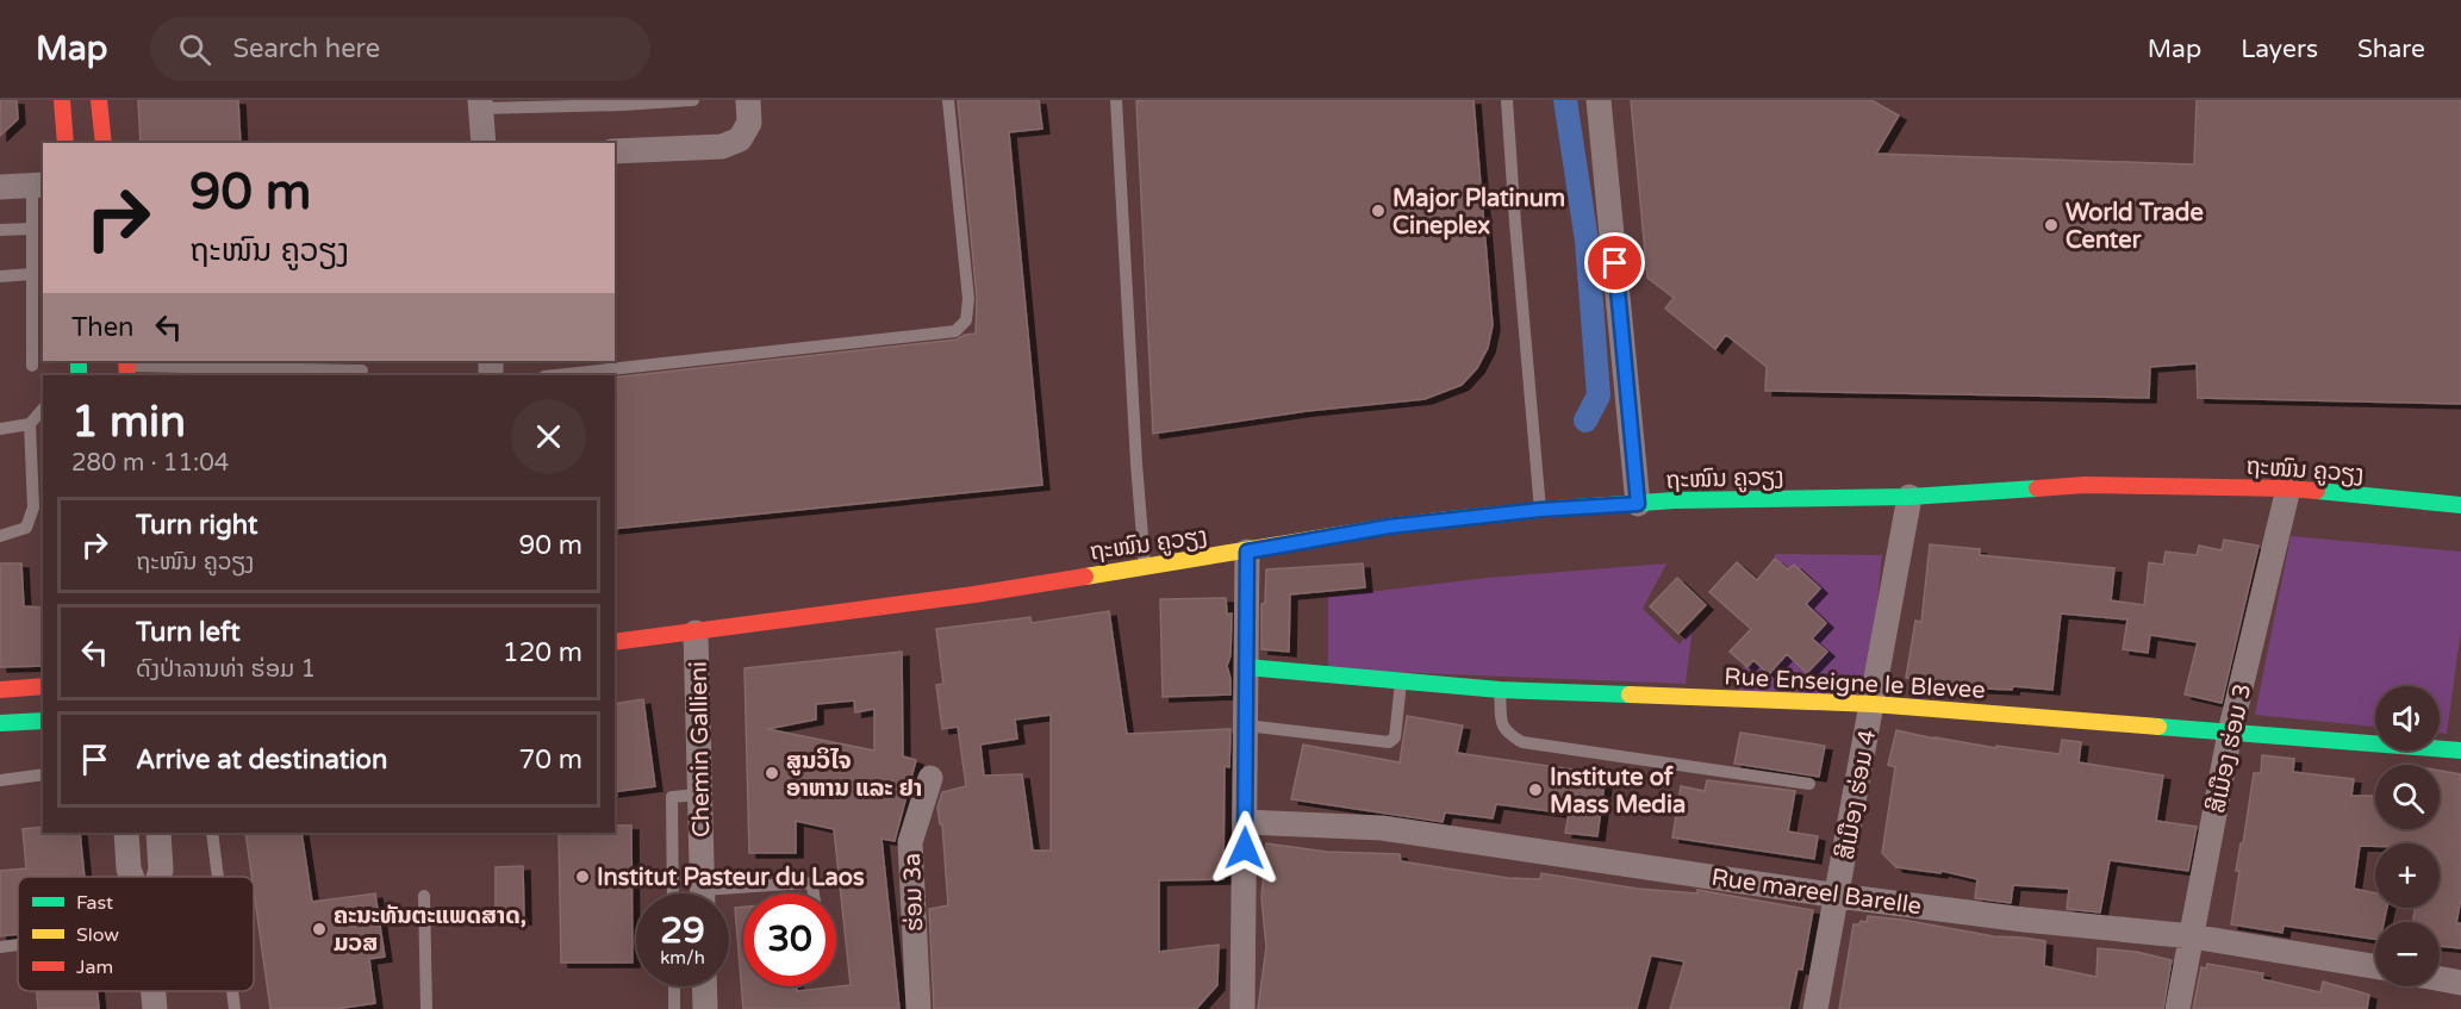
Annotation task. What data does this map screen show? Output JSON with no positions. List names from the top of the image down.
{
  "streets": {
    "street": [
      "ຖະໜົນ ຄູວຽງ",
      "Rue Enseigne le Blevee",
      "ສີເມືອງ ຮ່ອມ 3",
      "Chemin Gallieni",
      "ສີເມືອງ ຮ່ອມ 4",
      "Rue mareel Barelle",
      "ຮ່ອມ 3a"
    ]
  },
  "crossings": [
    ["ຖະໜົນ ຄູວຽງ", "ສີເມືອງ ຮ່ອມ 3"],
    ["ຖະໜົນ ຄູວຽງ", "Chemin Gallieni"],
    ["ຖະໜົນ ຄູວຽງ", "ສີເມືອງ ຮ່ອມ 4"],
    ["Rue Enseigne le Blevee", "ສີເມືອງ ຮ່ອມ 3"],
    ["Rue Enseigne le Blevee", "ສີເມືອງ ຮ່ອມ 4"],
    ["ສີເມືອງ ຮ່ອມ 3", "Rue mareel Barelle"],
    ["ສີເມືອງ ຮ່ອມ 4", "Rue mareel Barelle"]
  ],
  "places": [
    "Major Platinum Cineplex",
    "World Trade Center",
    "ສູນວິໄຈ ອາຫານ ແລະ ຢາ",
    "Institute of Mass Media",
    "Institut Pasteur du Laos",
    "ຄະນະທັນຕະແພດສາດ, ມວສ"
  ],
  "legend": ["Fast", "Slow", "Jam"],
  "page": {
    "header": "Map",
    "search": "Search here",
    "nav": ["Map", "Layers", "Share"],
    "turn": ["90 m", "ຖະໜົນ ຄູວຽງ"],
    "then": "Then",
    "heading": ["1 min", "280 m · 11:04"],
    "list": [
      {
        "name": "Turn right",
        "note": "ຖະໜົນ ຄູວຽງ",
        "value": "90 m"
      },
      {
        "name": "Turn left",
        "note": "ດົງປ່າລານທ່າ ຮ່ອມ 1",
        "value": "120 m"
      },
      {
        "name": "Arrive at destination",
        "value": "70 m"
      }
    ],
    "map_buttons": ["+", "−"],
    "speed": "29 km/h",
    "limit": "30"
  }
}
